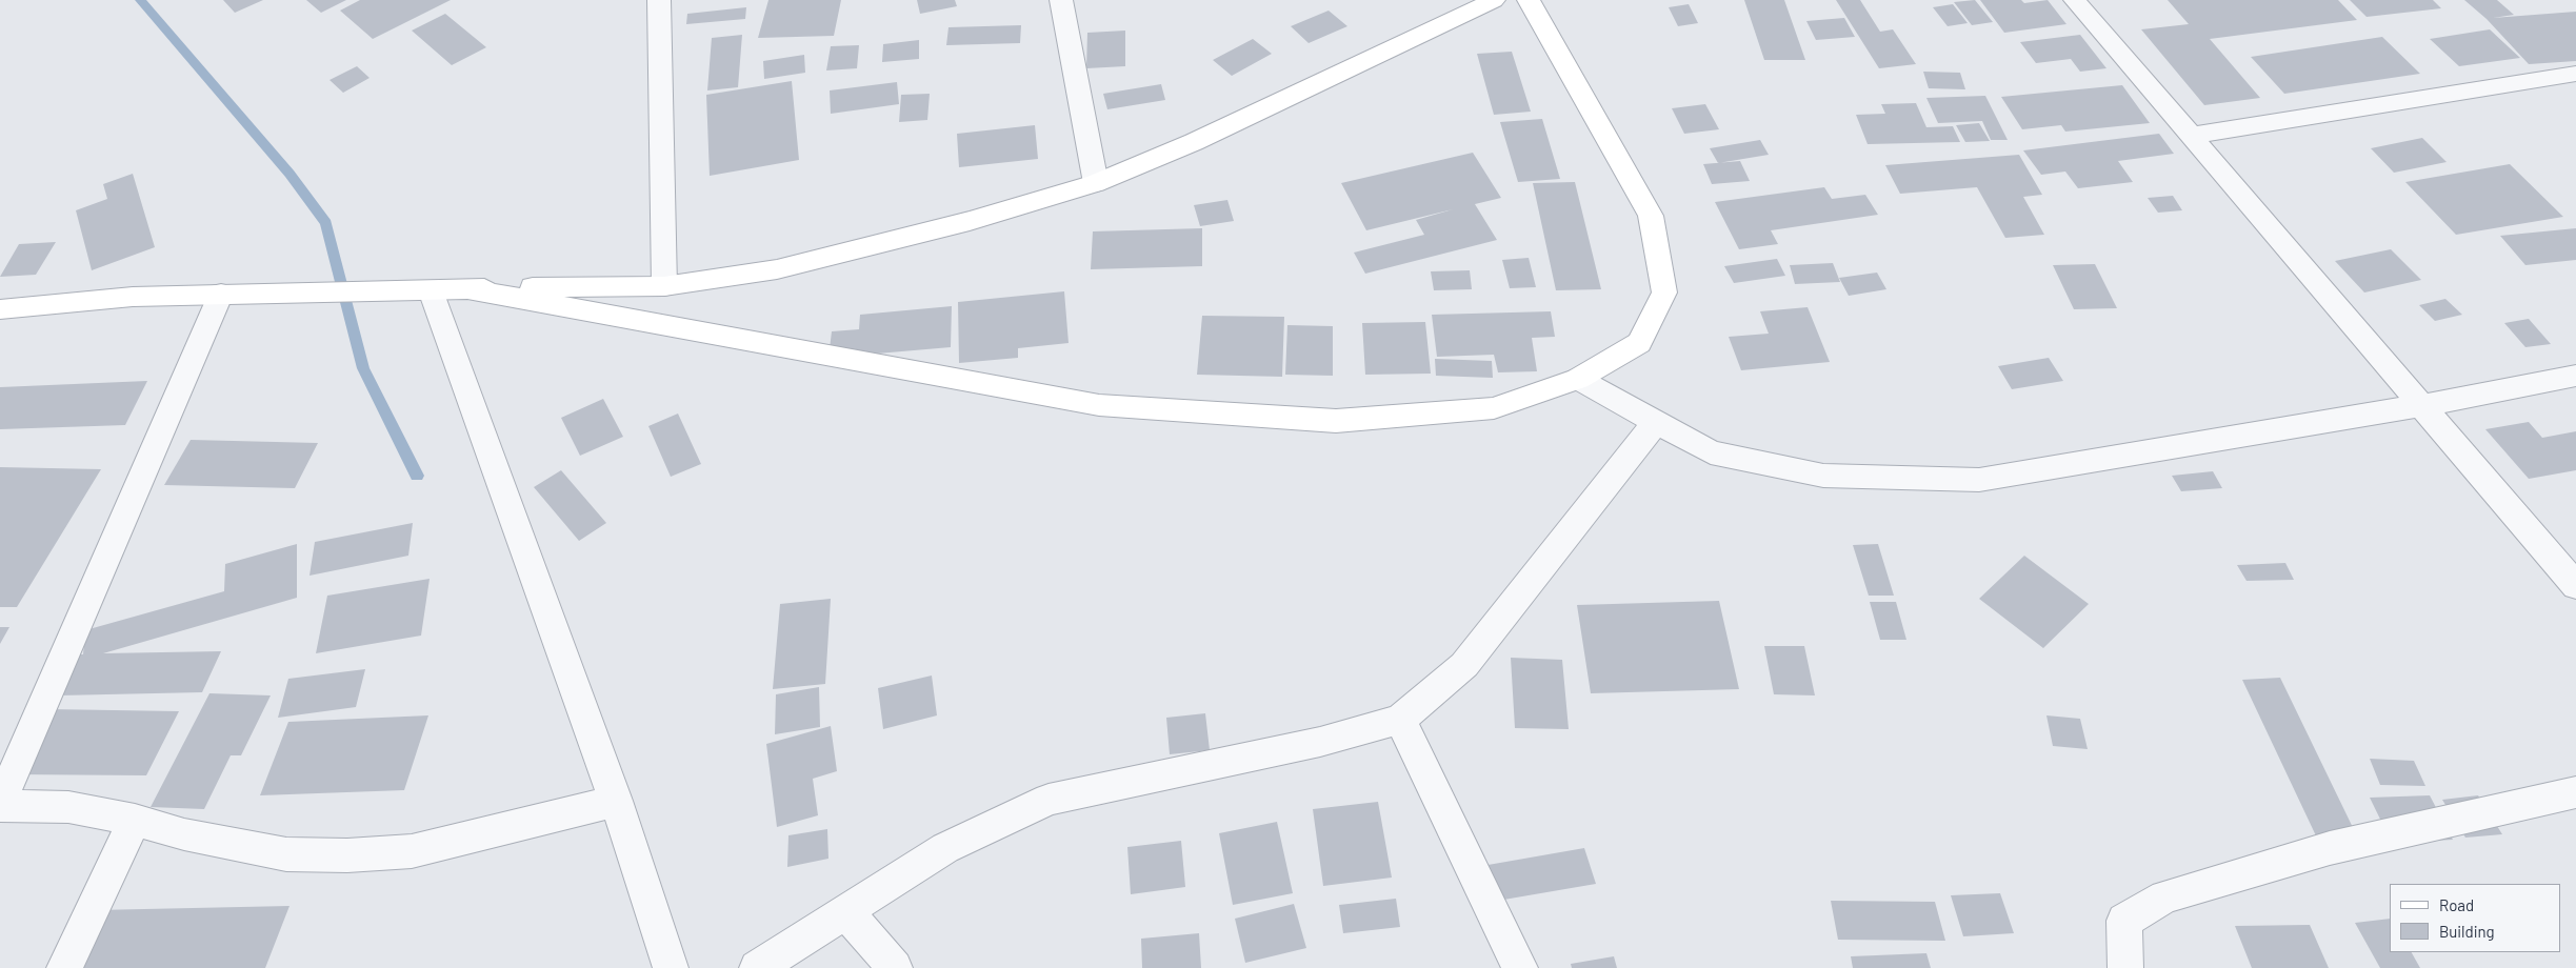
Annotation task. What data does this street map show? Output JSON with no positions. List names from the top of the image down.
{
  "legend": ["Road", "Building"]
}
